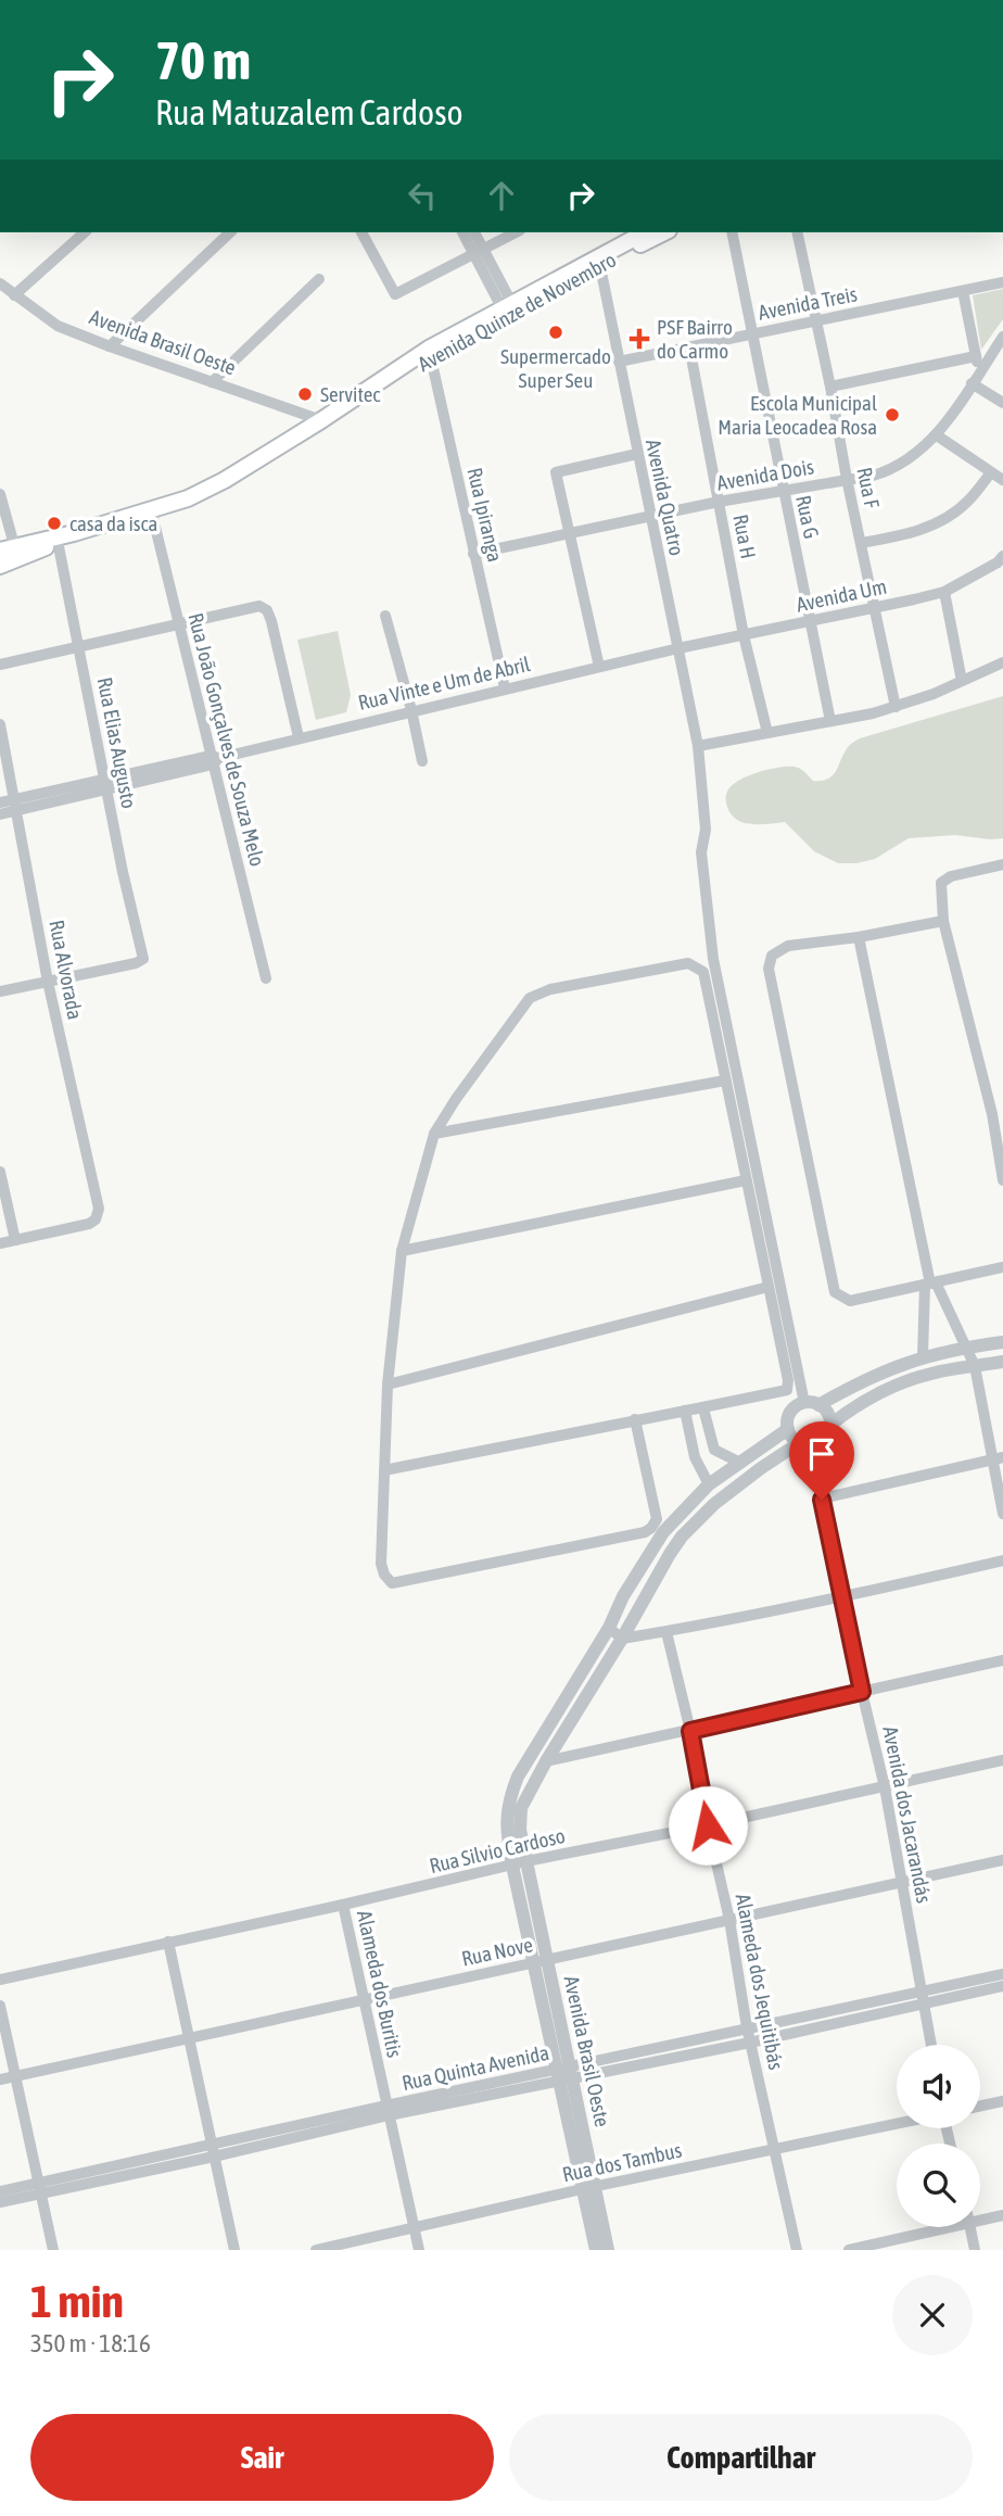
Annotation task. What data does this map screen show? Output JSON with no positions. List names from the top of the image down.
{
  "streets": {
    "main road": ["Avenida Quinze de Novembro"],
    "street": [
      "Avenida Treis",
      "Avenida Brasil Oeste",
      "Avenida Dois",
      "Rua F",
      "Avenida Quatro",
      "Rua Ipiranga",
      "Rua G",
      "Rua H",
      "Avenida Um",
      "Rua Vinte e Um de Abril",
      "Rua João Gonçalves de Souza Melo",
      "Rua Elias Augusto",
      "Rua Alvorada",
      "Avenida dos Jacarandás",
      "Rua Silvio Cardoso",
      "Rua Nove",
      "Alameda dos Jequitibás",
      "Alameda dos Buritis",
      "Rua Quinta Avenida",
      "Rua dos Tambus"
    ]
  },
  "crossings": [
    ["Avenida Treis", "Rua F"],
    ["Avenida Treis", "Avenida Quatro"],
    ["Avenida Treis", "Rua G"],
    ["Avenida Treis", "Rua H"],
    ["Avenida Quinze de Novembro", "Avenida Brasil Oeste"],
    ["Avenida Quinze de Novembro", "Avenida Quatro"],
    ["Avenida Quinze de Novembro", "Rua Ipiranga"],
    ["Avenida Quinze de Novembro", "Rua João Gonçalves de Souza Melo"],
    ["Avenida Quinze de Novembro", "Rua Elias Augusto"],
    ["Avenida Brasil Oeste", "Rua Silvio Cardoso"],
    ["Avenida Brasil Oeste", "Rua Nove"],
    ["Avenida Brasil Oeste", "Rua Quinta Avenida"],
    ["Avenida Brasil Oeste", "Rua dos Tambus"],
    ["Avenida Dois", "Rua F"],
    ["Avenida Dois", "Avenida Quatro"],
    ["Avenida Dois", "Rua Ipiranga"],
    ["Avenida Dois", "Rua G"],
    ["Avenida Dois", "Rua H"],
    ["Rua F", "Avenida Um"],
    ["Avenida Quatro", "Avenida Um"],
    ["Avenida Quatro", "Rua Vinte e Um de Abril"],
    ["Avenida Quatro", "Avenida dos Jacarandás"],
    ["Rua Ipiranga", "Rua Vinte e Um de Abril"],
    ["Rua G", "Avenida Um"],
    ["Rua H", "Avenida Um"],
    ["Avenida Um", "Rua Vinte e Um de Abril"],
    ["Rua Vinte e Um de Abril", "Rua João Gonçalves de Souza Melo"],
    ["Rua Vinte e Um de Abril", "Rua Elias Augusto"],
    ["Rua Vinte e Um de Abril", "Rua Alvorada"],
    ["Rua Elias Augusto", "Rua Alvorada"],
    ["Avenida dos Jacarandás", "Rua Silvio Cardoso"],
    ["Avenida dos Jacarandás", "Rua Nove"],
    ["Avenida dos Jacarandás", "Rua Quinta Avenida"],
    ["Rua Silvio Cardoso", "Alameda dos Jequitibás"],
    ["Rua Silvio Cardoso", "Alameda dos Buritis"],
    ["Rua Nove", "Alameda dos Jequitibás"],
    ["Rua Nove", "Alameda dos Buritis"],
    ["Alameda dos Jequitibás", "Rua Quinta Avenida"],
    ["Alameda dos Jequitibás", "Rua dos Tambus"],
    ["Alameda dos Buritis", "Rua Quinta Avenida"],
    ["Alameda dos Buritis", "Rua dos Tambus"]
  ],
  "places": {
    "other": [
      "Supermercado Super Seu",
      "Servitec",
      "Escola Municipal Maria Leocadea Rosa",
      "casa da isca"
    ],
    "health": ["PSF Bairro do Carmo"]
  },
  "page": {
    "turn": ["70 m", "Rua Matuzalem Cardoso"],
    "heading": ["1 min", "350 m · 18:16"],
    "buttons": ["Sair", "Compartilhar"]
  }
}
